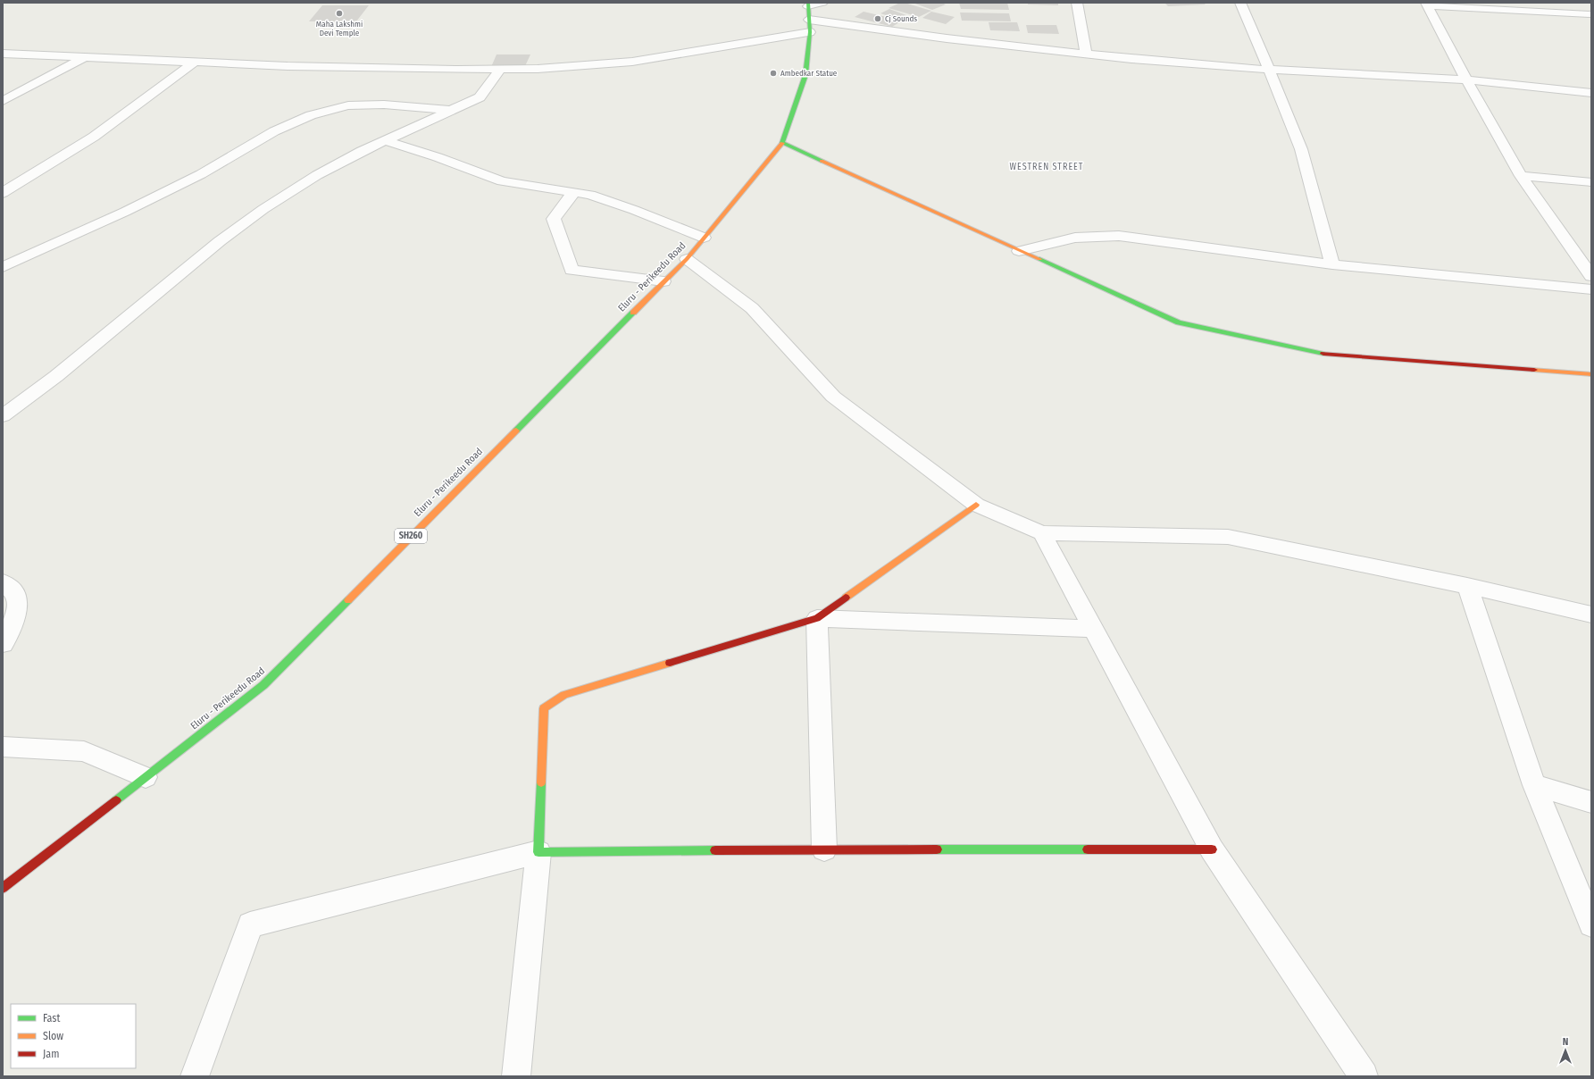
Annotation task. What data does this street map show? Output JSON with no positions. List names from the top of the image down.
{
  "streets": {
    "main road": ["Eluru - Perikeedu Road", "SH260"]
  },
  "districts": ["WESTREN STREET"],
  "places": ["Maha Lakshmi Devi Temple", "Cj Sounds", "Ambedkar Statue"],
  "legend": ["Fast", "Slow", "Jam"],
  "north": "top"
}
